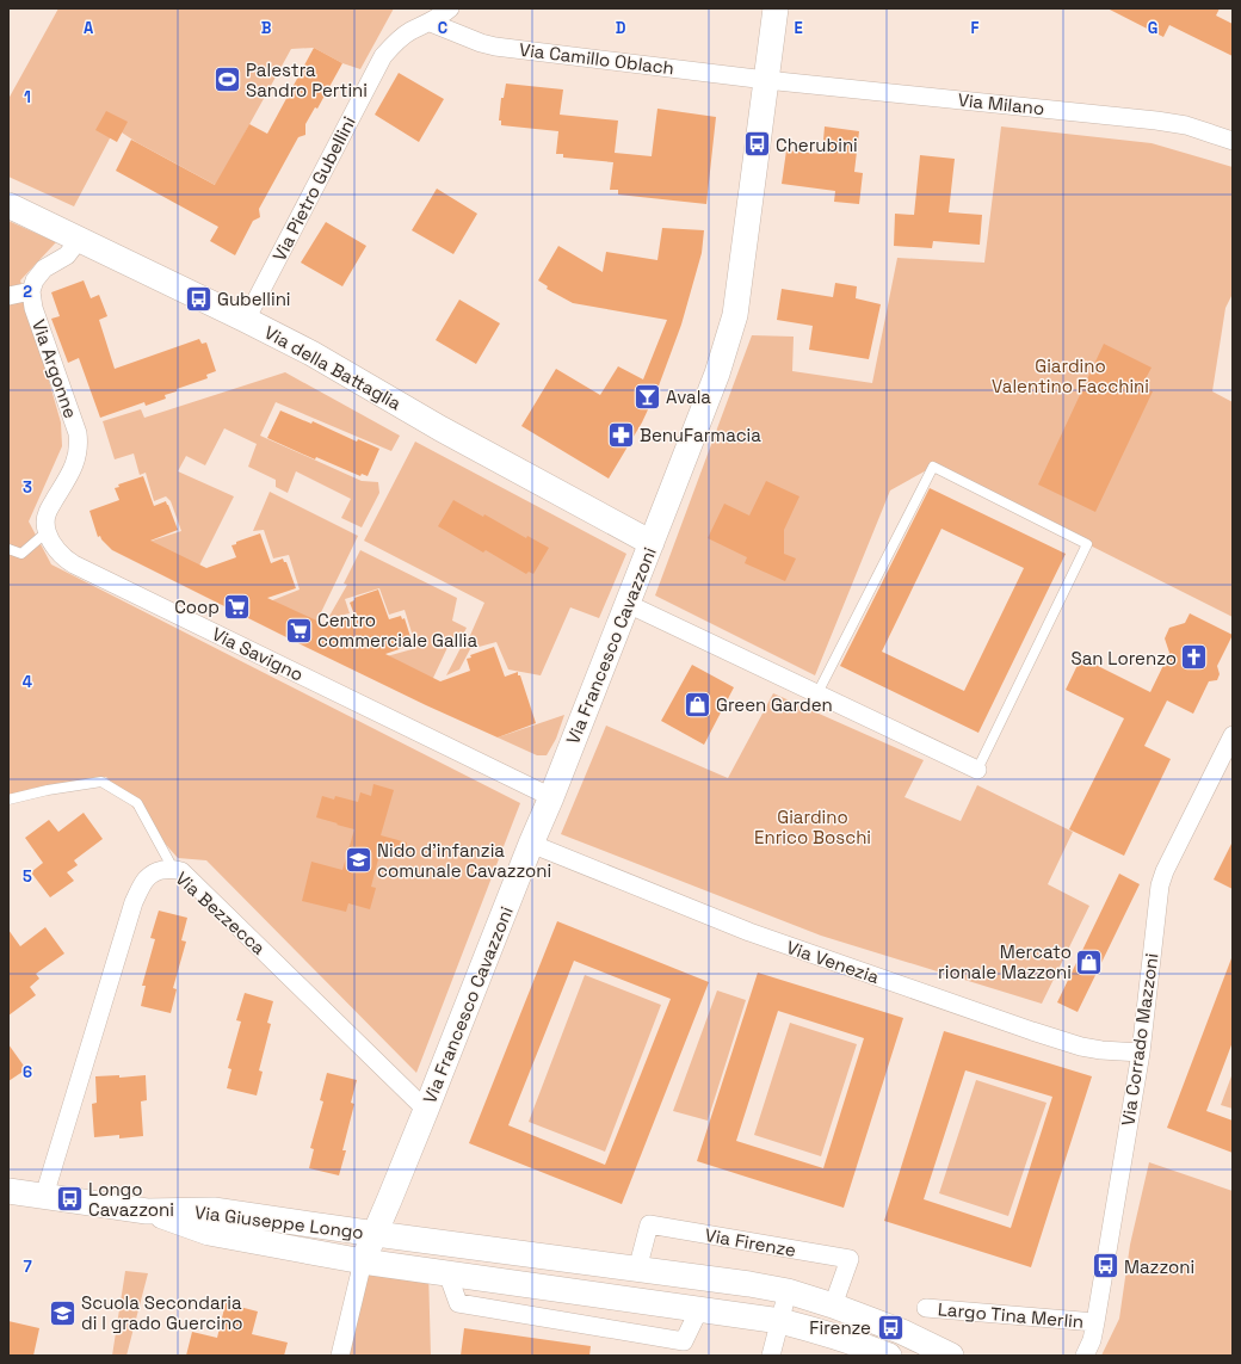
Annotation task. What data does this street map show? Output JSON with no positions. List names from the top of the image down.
{
  "streets": {
    "street": [
      "Via Camillo Oblach",
      "Via Milano",
      "Via Pietro Gubellini",
      "Via della Battaglia",
      "Via Argonne",
      "Via Francesco Cavazzoni",
      "Via Savigno",
      "Via Bezzecca",
      "Via Venezia",
      "Via Corrado Mazzoni",
      "Via Giuseppe Longo",
      "Via Firenze",
      "Largo Tina Merlin"
    ]
  },
  "crossings": [
    ["Via Camillo Oblach", "Via Milano"],
    ["Via Camillo Oblach", "Via Pietro Gubellini"],
    ["Via Camillo Oblach", "Via Francesco Cavazzoni"],
    ["Via Milano", "Via Francesco Cavazzoni"],
    ["Via Pietro Gubellini", "Via della Battaglia"],
    ["Via della Battaglia", "Via Francesco Cavazzoni"],
    ["Via Argonne", "Via Savigno"],
    ["Via Francesco Cavazzoni", "Via Savigno"],
    ["Via Francesco Cavazzoni", "Via Bezzecca"],
    ["Via Francesco Cavazzoni", "Via Venezia"],
    ["Via Francesco Cavazzoni", "Via Giuseppe Longo"],
    ["Via Venezia", "Via Corrado Mazzoni"],
    ["Via Corrado Mazzoni", "Largo Tina Merlin"]
  ],
  "parks": ["Giardino Valentino Facchini", "Giardino Enrico Boschi"],
  "places": {
    "sports": ["Palestra Sandro Pertini"],
    "bus stop": [
      "Cherubini",
      "Gubellini",
      "Longo Cavazzoni",
      "Mazzoni",
      "Firenze"
    ],
    "bar": ["Avala"],
    "pharmacy": ["BenuFarmacia"],
    "supermarket": ["Coop", "Centro commerciale Gallia"],
    "church": ["San Lorenzo"],
    "shop": ["Green Garden", "Mercato rionale Mazzoni"],
    "school or university": ["Nido d'infanzia comunale Cavazzoni", "Scuola Secondaria di I grado Guercino"]
  },
  "grid": {
    "columns": [
      "A",
      "B",
      "C",
      "D",
      "E",
      "F",
      "G"
    ],
    "rows": [
      "1",
      "2",
      "3",
      "4",
      "5",
      "6",
      "7"
    ]
  }
}
